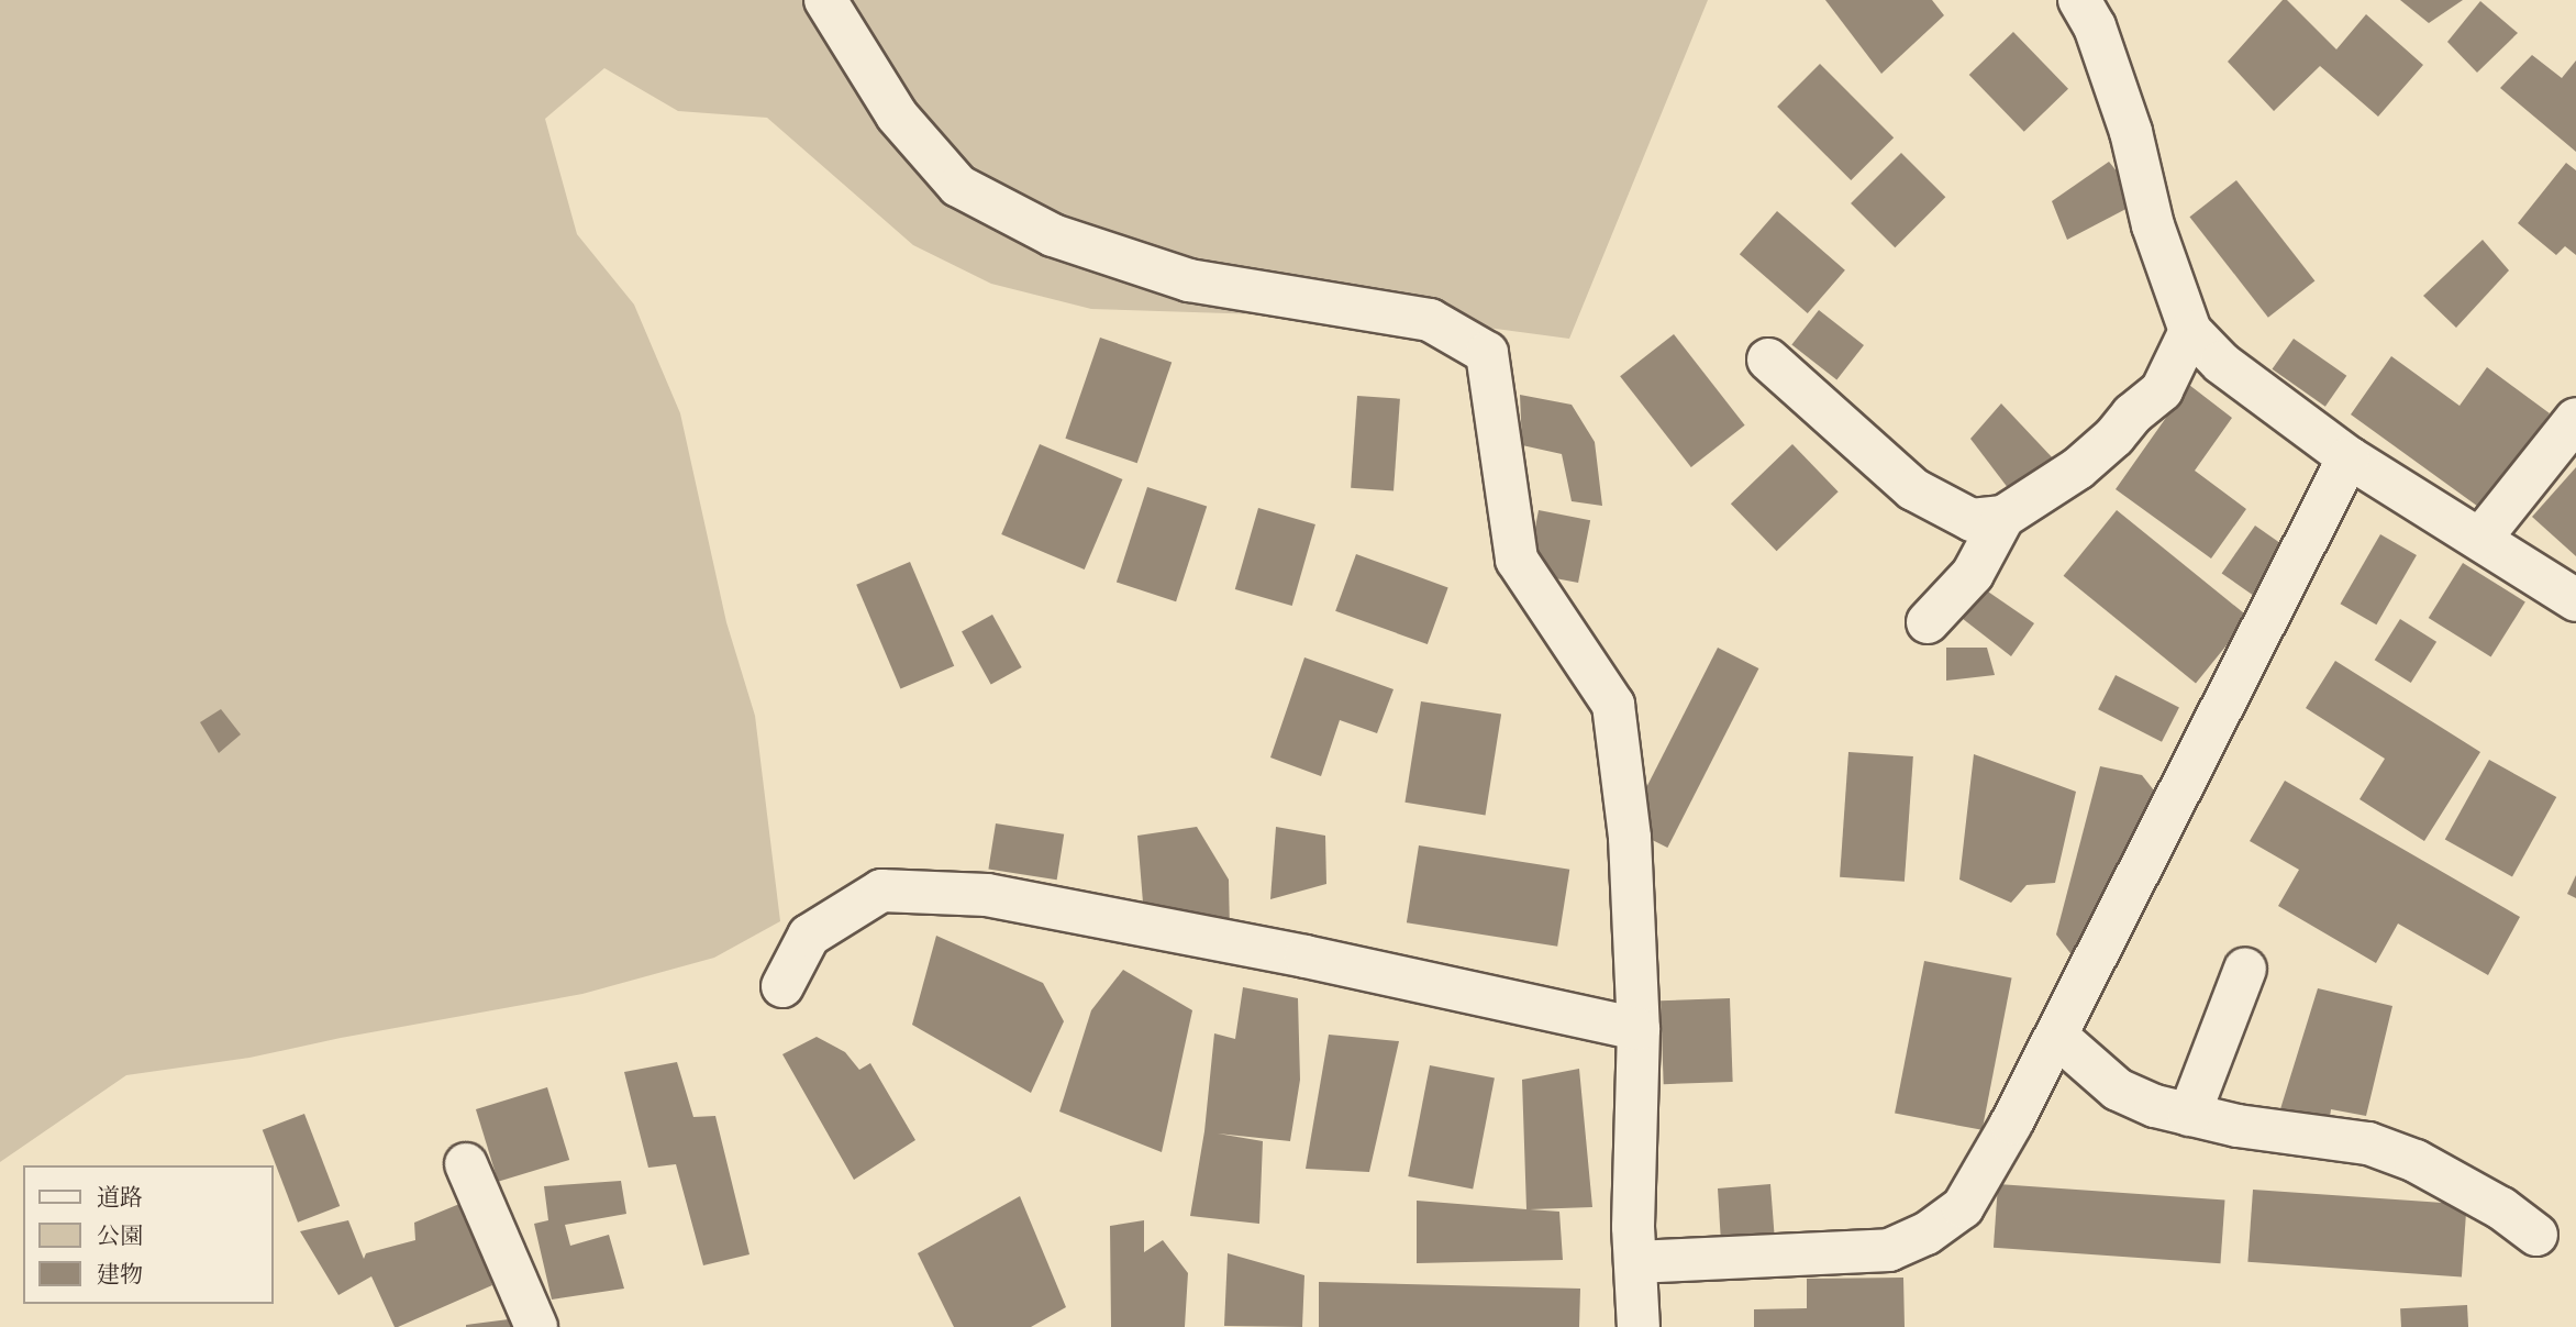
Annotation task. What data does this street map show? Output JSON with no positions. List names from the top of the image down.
{
  "legend": ["道路", "公園", "建物"]
}
